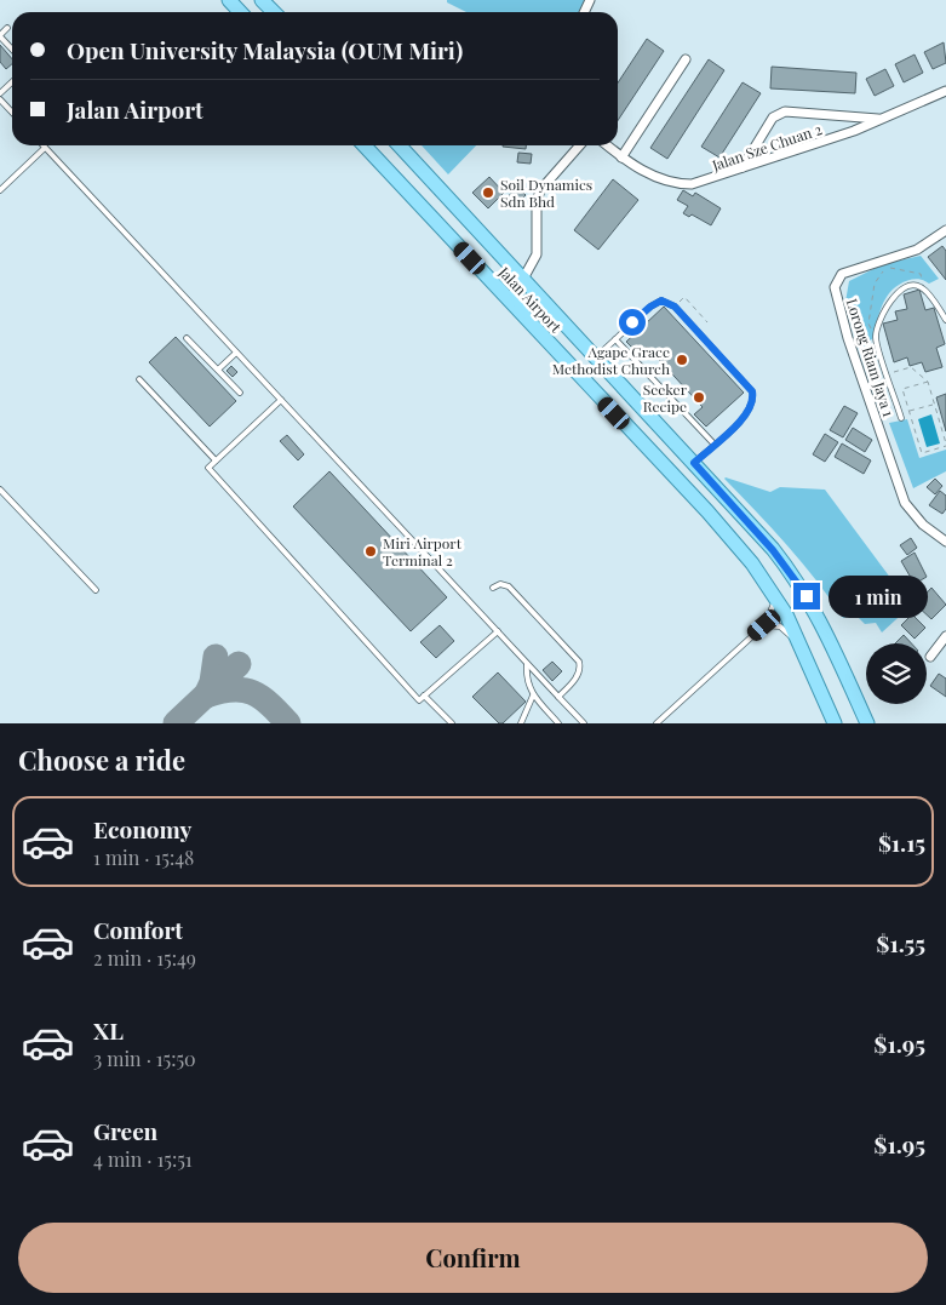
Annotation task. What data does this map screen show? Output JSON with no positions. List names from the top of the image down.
{
  "streets": {
    "main road": ["Jalan Airport"],
    "street": ["Jalan Sze Chuan 2", "Lorong Riam Jaya 1"]
  },
  "places": [
    "Soil Dynamics Sdn Bhd",
    "Agape Grace Methodist Church",
    "Seeker Recipe",
    "Miri Airport Terminal 2"
  ],
  "page": {
    "banner": ["Open University Malaysia (OUM Miri)", "Jalan Airport"],
    "bubble": "1 min",
    "heading": "Choose a ride",
    "list": [
      {
        "name": "Economy",
        "note": "1 min · 15:48",
        "value": "$1.15"
      },
      {
        "name": "Comfort",
        "note": "2 min · 15:49",
        "value": "$1.55"
      },
      {
        "name": "XL",
        "note": "3 min · 15:50",
        "value": "$1.95"
      },
      {
        "name": "Green",
        "note": "4 min · 15:51",
        "value": "$1.95"
      }
    ],
    "buttons": "Confirm"
  }
}
